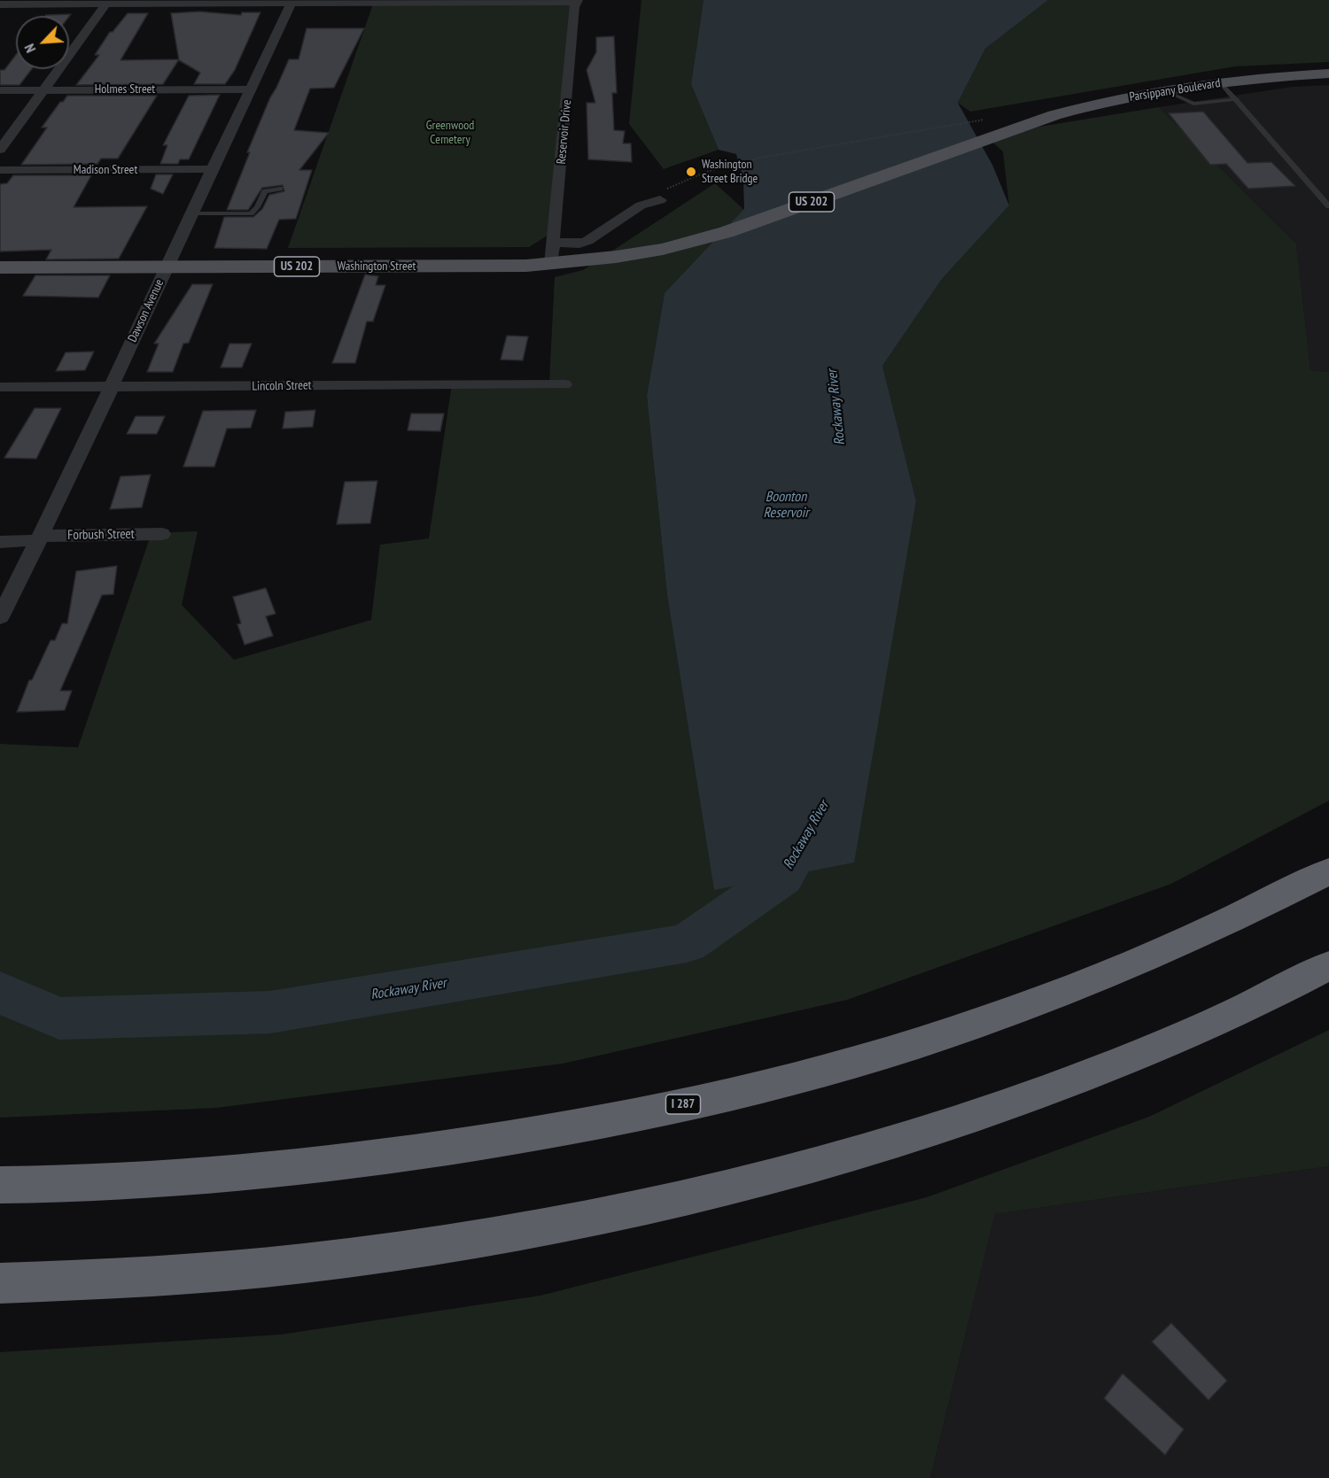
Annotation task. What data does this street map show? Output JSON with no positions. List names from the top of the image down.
{
  "streets": {
    "highway": ["I 287"],
    "main road": ["Parsippany Boulevard", "US 202", "Washington Street"],
    "street": [
      "Holmes Street",
      "Reservoir Drive",
      "Madison Street",
      "Dawson Avenue",
      "Lincoln Street",
      "Forbush Street"
    ]
  },
  "crossings": [
    ["Holmes Street", "Dawson Avenue"],
    ["Parsippany Boulevard", "Washington Street"],
    ["Reservoir Drive", "Washington Street"],
    ["Madison Street", "Dawson Avenue"],
    ["Washington Street", "Dawson Avenue"],
    ["Dawson Avenue", "Lincoln Street"],
    ["Dawson Avenue", "Forbush Street"]
  ],
  "water": ["Rockaway River", "Boonton Reservoir"],
  "parks": ["Greenwood Cemetery"],
  "places": ["Washington Street Bridge"],
  "north": "bottom left"
}
